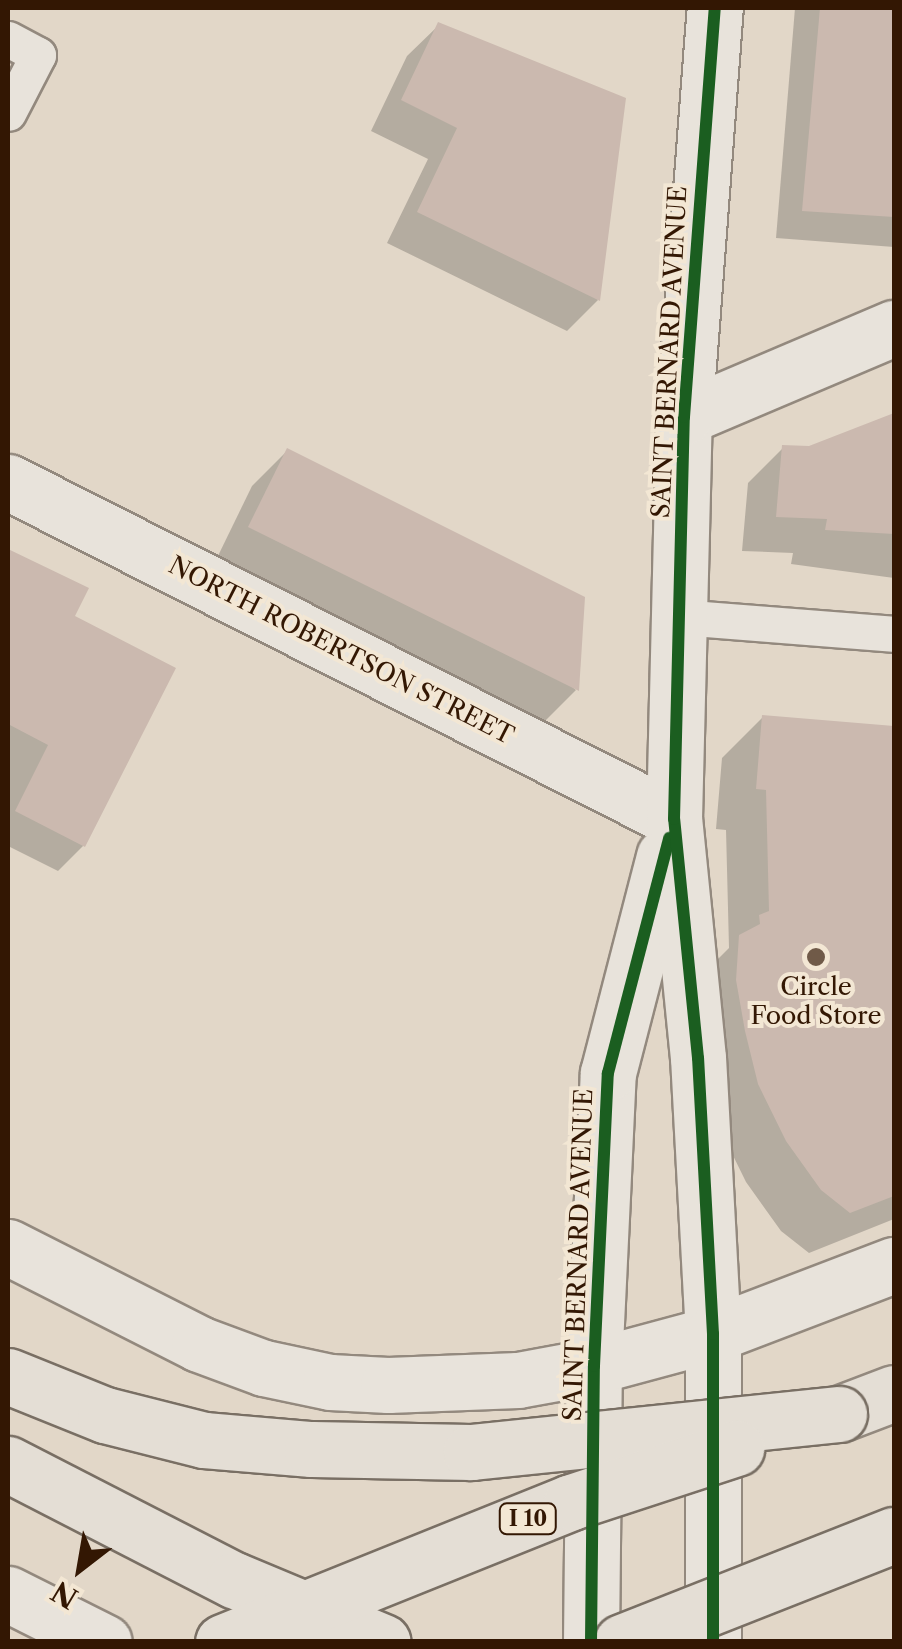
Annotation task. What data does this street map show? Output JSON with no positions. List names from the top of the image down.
{
  "streets": {
    "highway": ["I 10"],
    "street": ["SAINT BERNARD AVENUE", "NORTH ROBERTSON STREET"]
  },
  "crossings": [
    ["SAINT BERNARD AVENUE", "NORTH ROBERTSON STREET"]
  ],
  "places": ["Circle Food Store"],
  "north": "bottom left"
}
